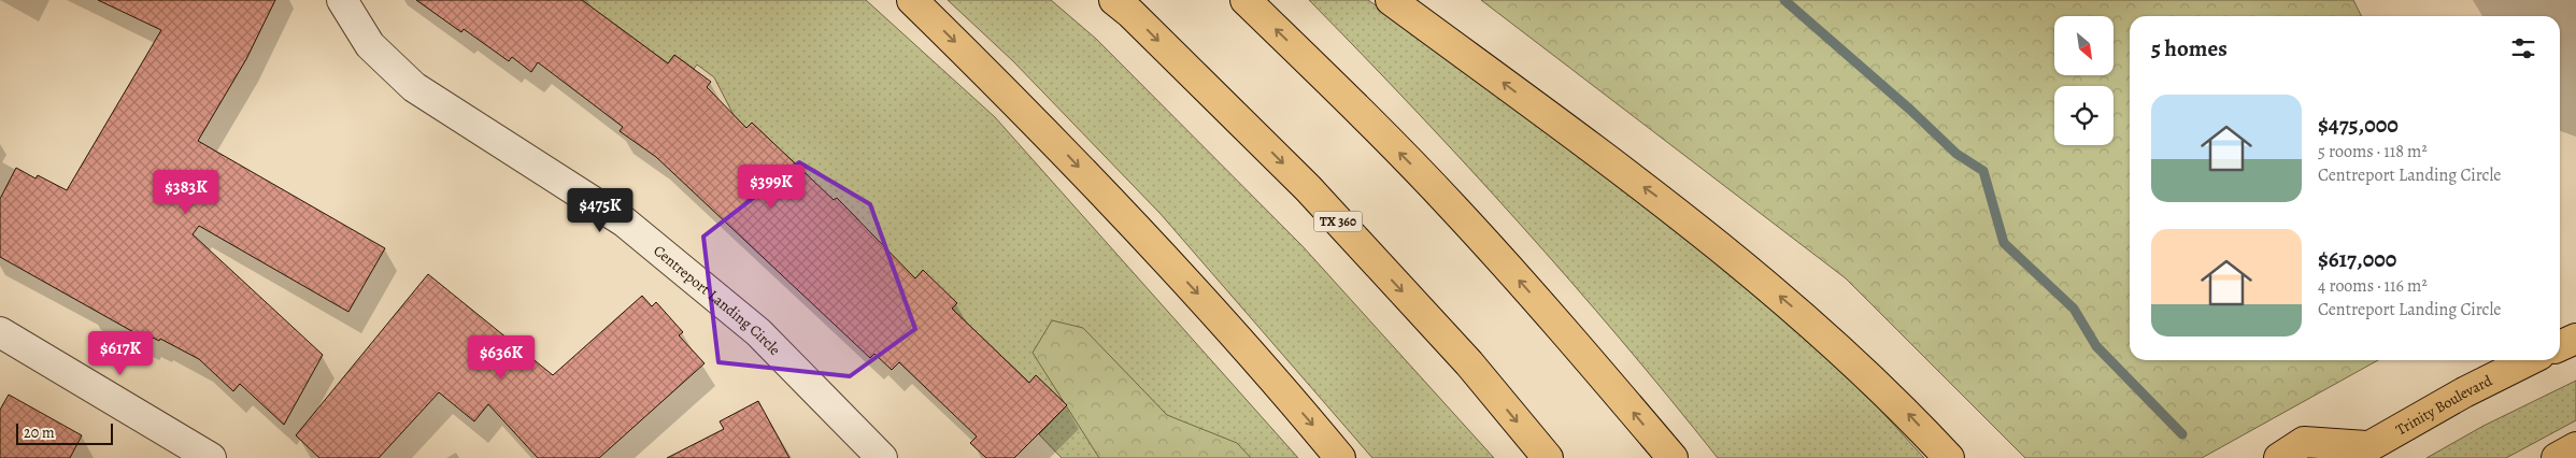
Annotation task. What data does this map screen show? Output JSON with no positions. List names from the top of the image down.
{
  "streets": {
    "main road": ["TX 360", "Trinity Boulevard"],
    "street": ["Centreport Landing Circle"]
  },
  "scale_bar": "20 m",
  "north": "bottom right",
  "page": {
    "heading": "5 homes",
    "list": [
      {
        "name": "$475,000",
        "note": "5 rooms · 118 m² · Centreport Landing Circle"
      },
      {
        "name": "$617,000",
        "note": "4 rooms · 116 m² · Centreport Landing Circle"
      }
    ],
    "price": [
      "$399K",
      "$383K",
      "$475K",
      "$617K",
      "$636K"
    ],
    "scale": "20 m"
  }
}
